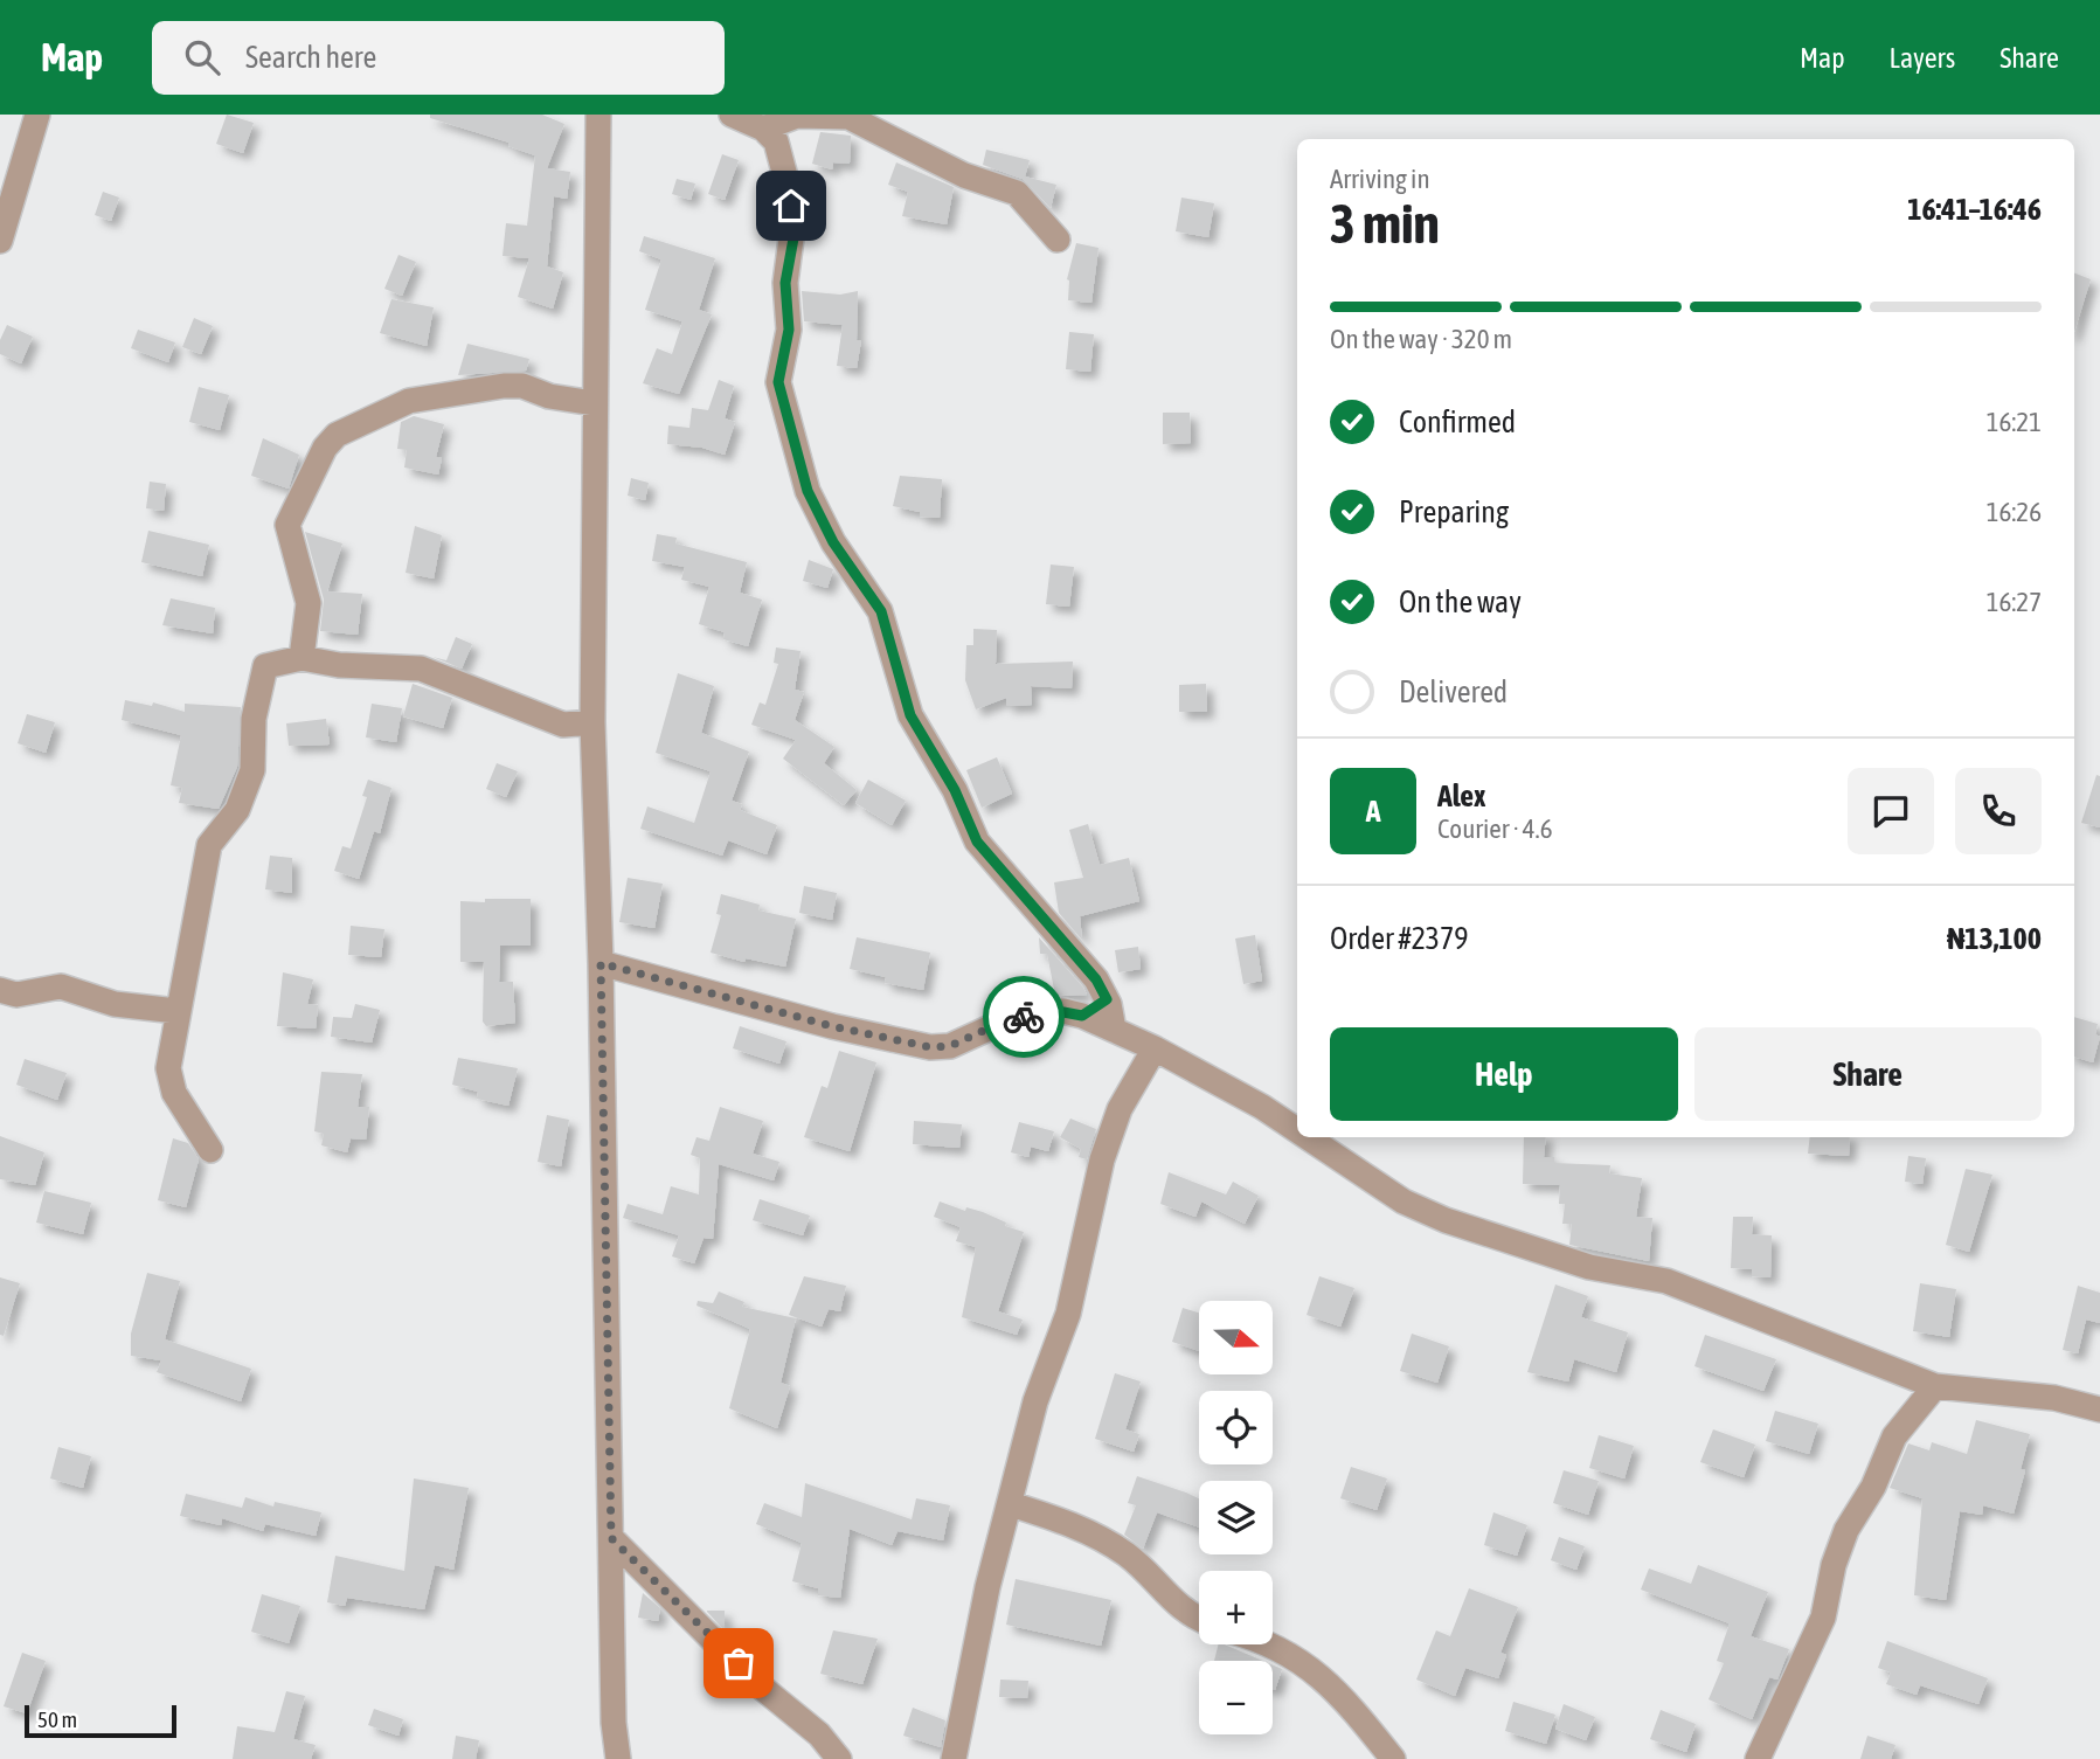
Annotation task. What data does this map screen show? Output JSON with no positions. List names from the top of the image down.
{
  "scale_bar": "50 m",
  "north": "right",
  "page": {
    "header": "Map",
    "search": "Search here",
    "nav": ["Map", "Layers", "Share"],
    "heading": ["3 min", "Arriving in", "16:41–16:46"],
    "panel": [
      "Alex",
      "Courier · 4.6",
      "Order #2379",
      "₦13,100"
    ],
    "bar": "On the way · 320 m",
    "list": [
      ["Confirmed", "16:21"],
      ["Preparing", "16:26"],
      ["On the way", "16:27"],
      "Delivered"
    ],
    "round": "A",
    "buttons": ["Help", "Share"],
    "map_buttons": ["+", "−"],
    "scale": "50 m"
  }
}
